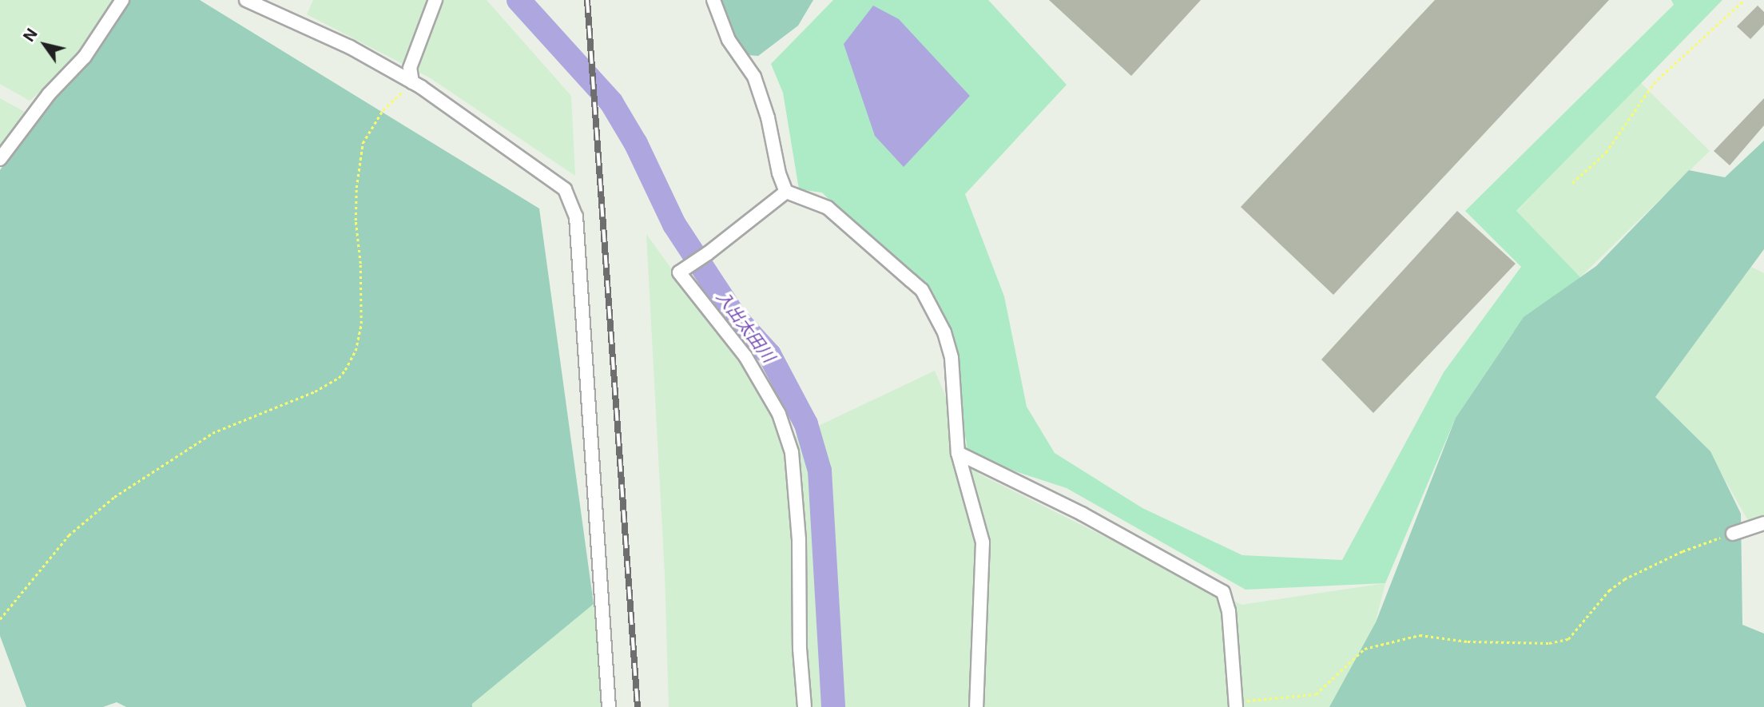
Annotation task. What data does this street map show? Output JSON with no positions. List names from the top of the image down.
{
  "water": ["入出太田川"],
  "north": "top left"
}
